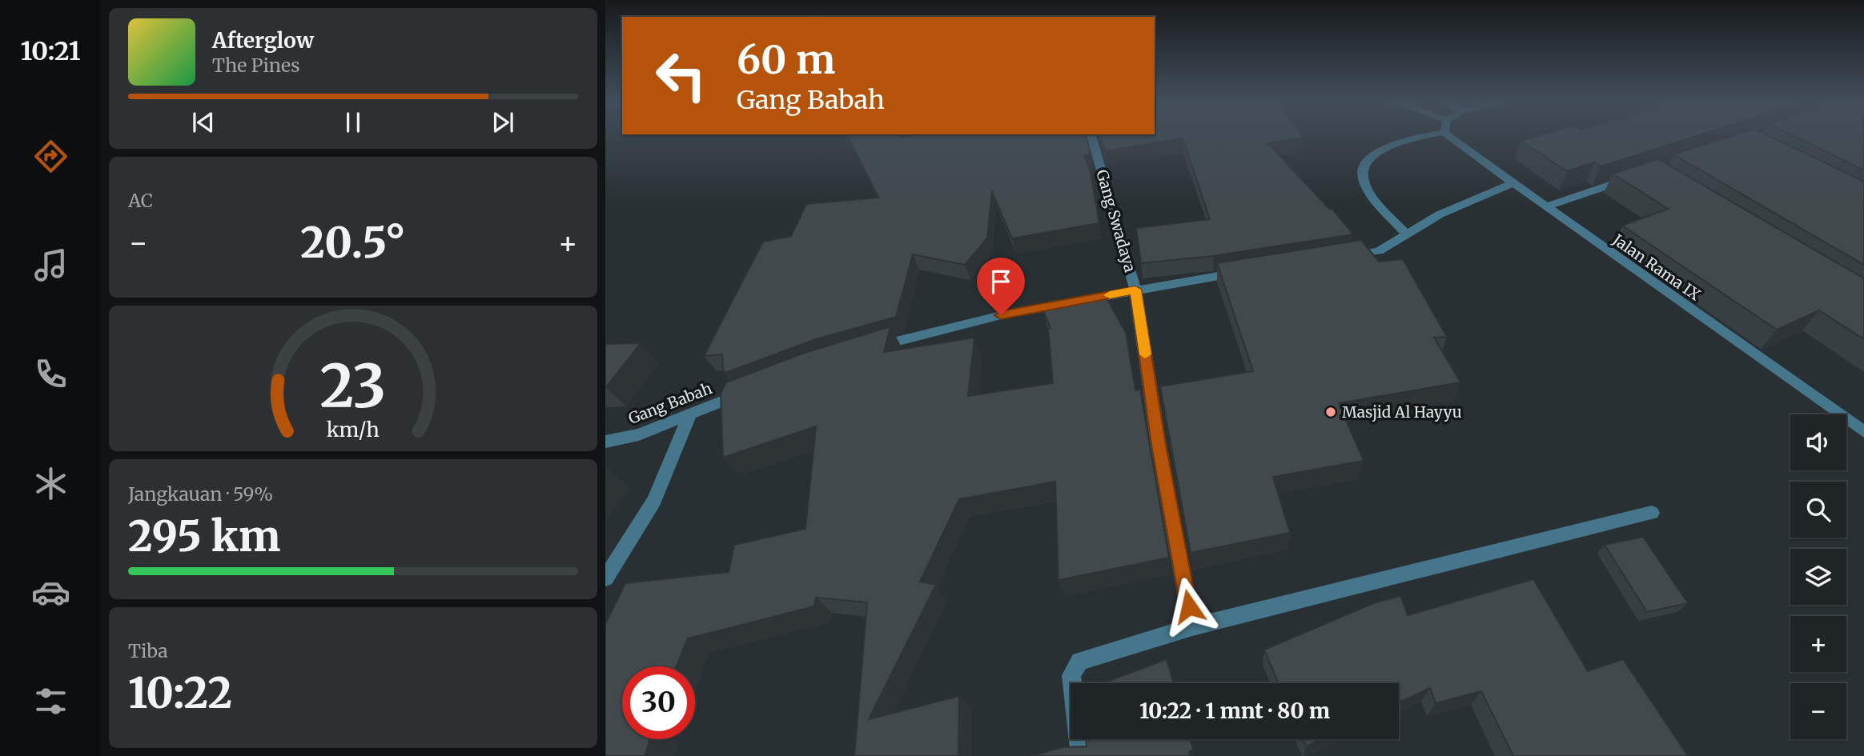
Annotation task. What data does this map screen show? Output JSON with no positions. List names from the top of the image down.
{
  "streets": {
    "street": ["Gang Swadaya", "Jalan Rama IX", "Gang Babah"]
  },
  "places": ["Masjid Al Hayyu"],
  "page": {
    "tabs": "10:21",
    "turn": ["60 m", "Gang Babah"],
    "song": ["Afterglow", "The Pines"],
    "tile": [
      "AC",
      ["Jangkauan · 59%", "295 km"],
      ["Tiba", "10:22"]
    ],
    "heat": ["−", "20.5°", "+"],
    "map_buttons": ["+", "−"],
    "limit": "30",
    "trip": "10:22 · 1 mnt · 80 m",
    "gauge": ["23", "km/h"]
  }
}
